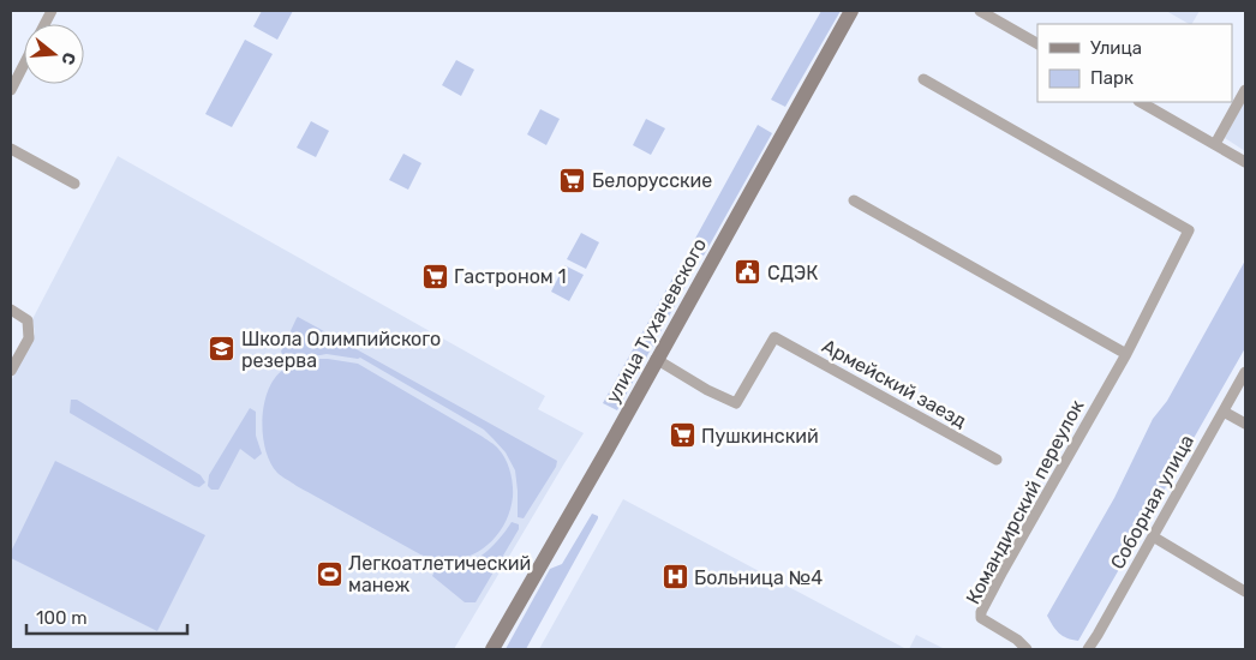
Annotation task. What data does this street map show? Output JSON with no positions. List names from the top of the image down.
{
  "streets": {
    "main road": ["улица Тухачевского"],
    "street": ["Армейский заезд", "Командирский переулок", "Соборная улица"]
  },
  "crossings": [
    ["улица Тухачевского", "Армейский заезд"]
  ],
  "places": {
    "supermarket": ["Белорусские", "Гастроном 1", "Пушкинский"],
    "public building": ["СДЭК"],
    "school or university": ["Школа Олимпийского резерва"],
    "sports": ["Легкоатлетический манеж"],
    "hospital": ["Больница №4"]
  },
  "legend": ["Улица", "Парк"],
  "scale_bar": "100 m",
  "north": "right"
}
